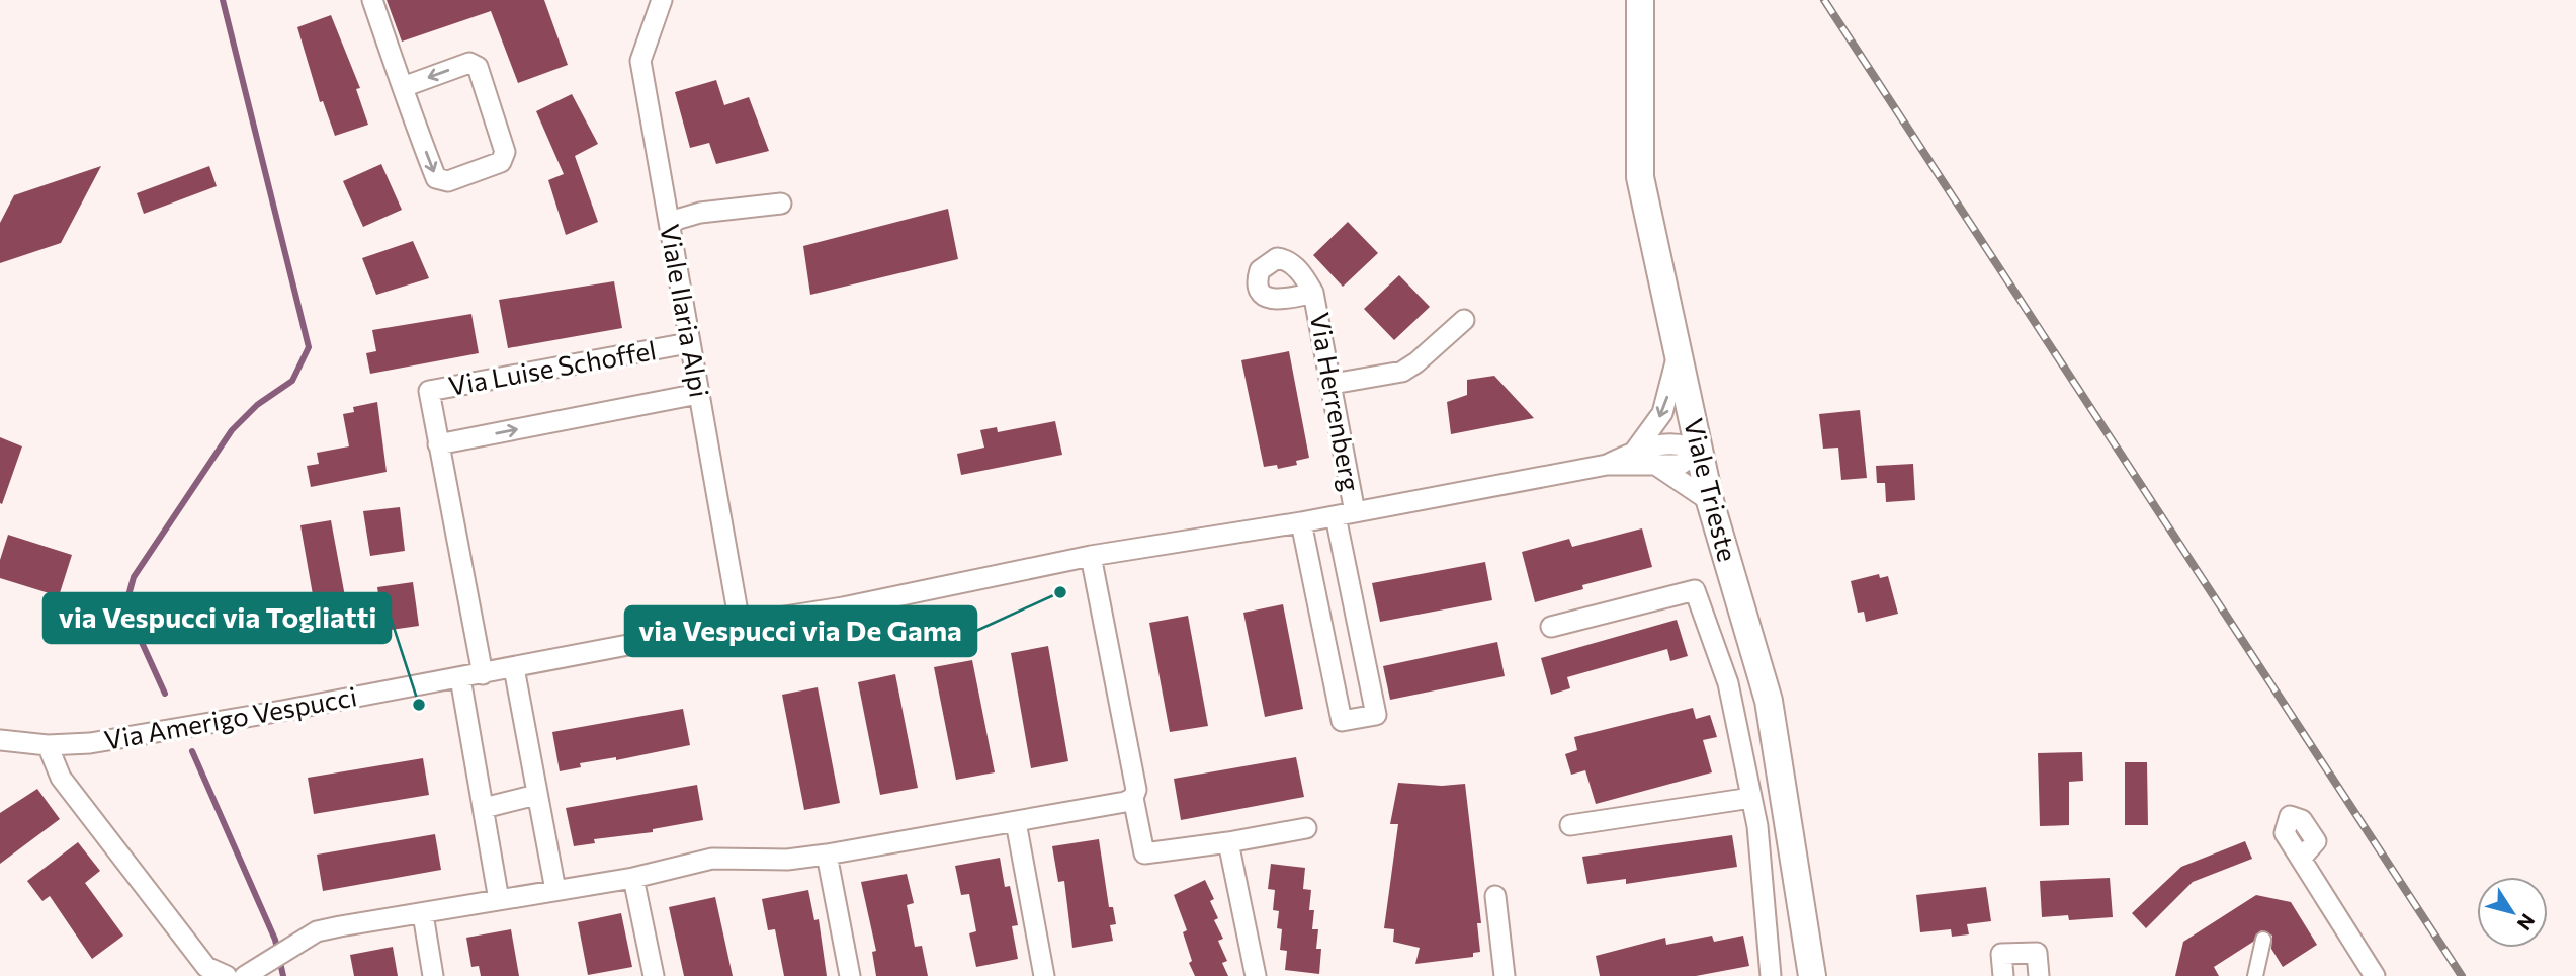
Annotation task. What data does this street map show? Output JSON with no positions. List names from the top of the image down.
{
  "streets": {
    "main road": ["Viale Trieste"],
    "street": [
      "Viale Ilaria Alpi",
      "Via Luise Schoffel",
      "Via Herrenberg",
      "Via Amerigo Vespucci"
    ]
  },
  "crossings": [
    ["Viale Ilaria Alpi", "Via Luise Schoffel"],
    ["Viale Ilaria Alpi", "Via Amerigo Vespucci"],
    ["Via Luise Schoffel", "Via Amerigo Vespucci"],
    ["Via Herrenberg", "Via Amerigo Vespucci"],
    ["Viale Trieste", "Via Amerigo Vespucci"]
  ],
  "places": ["via Vespucci via De Gama", "via Vespucci via Togliatti"],
  "north": "bottom right"
}
